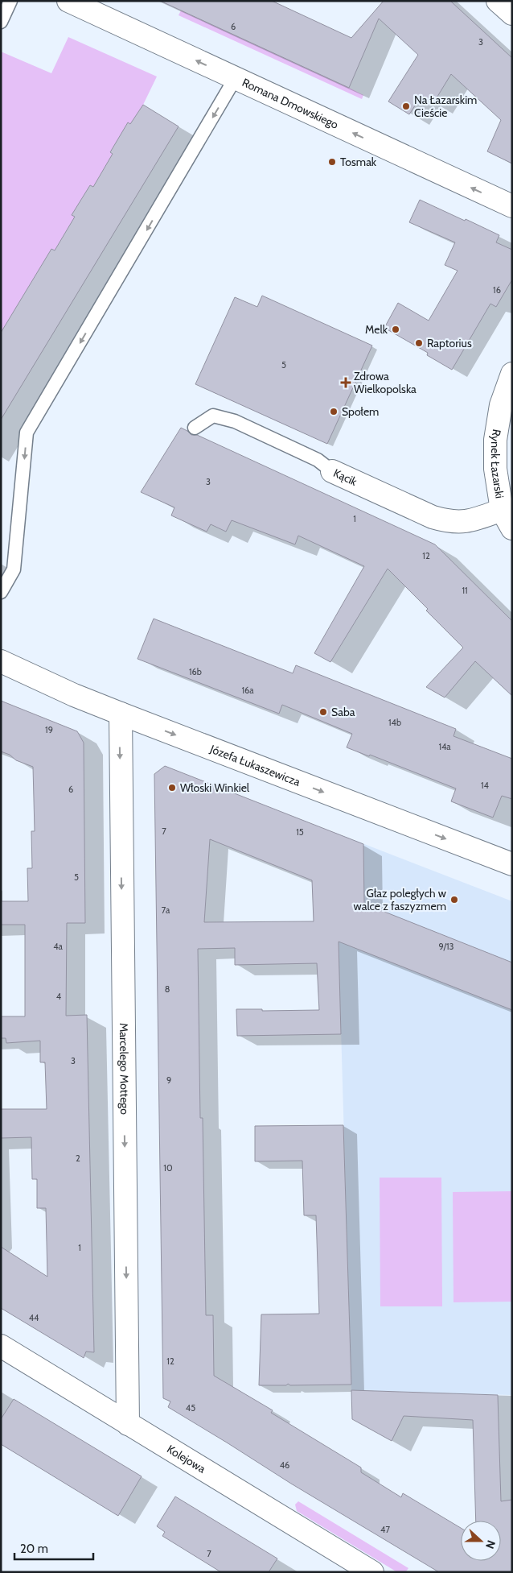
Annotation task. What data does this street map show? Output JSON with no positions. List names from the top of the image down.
{
  "streets": {
    "street": [
      "Romana Dmowskiego",
      "Rynek Łazarski",
      "Kącik",
      "Józefa Łukaszewicza",
      "Marcelego Mottego",
      "Kolejowa"
    ]
  },
  "crossings": [
    ["Rynek Łazarski", "Kącik"],
    ["Józefa Łukaszewicza", "Marcelego Mottego"],
    ["Marcelego Mottego", "Kolejowa"]
  ],
  "one_way": ["Romana Dmowskiego", "Józefa Łukaszewicza", "Marcelego Mottego"],
  "places": {
    "other": [
      "Na Łazarskim Cieście",
      "Tosmak",
      "Melk",
      "Raptorius",
      "Społem",
      "Saba",
      "Włoski Winkiel",
      "Głaz poległych w walce z faszyzmem"
    ],
    "health": ["Zdrowa Wielkopolska"]
  },
  "house_numbers": [
    "6",
    "3",
    "16",
    "5",
    "3",
    "1",
    "12",
    "11",
    "16b",
    "16a",
    "14b",
    "19",
    "14a",
    "14",
    "6",
    "7",
    "15",
    "5",
    "7a",
    "4a",
    "9/13",
    "8",
    "4",
    "3",
    "9",
    "2",
    "10",
    "1",
    "44",
    "12",
    "45",
    "46",
    "47",
    "7"
  ],
  "scale_bar": "20 m",
  "north": "right"
}
